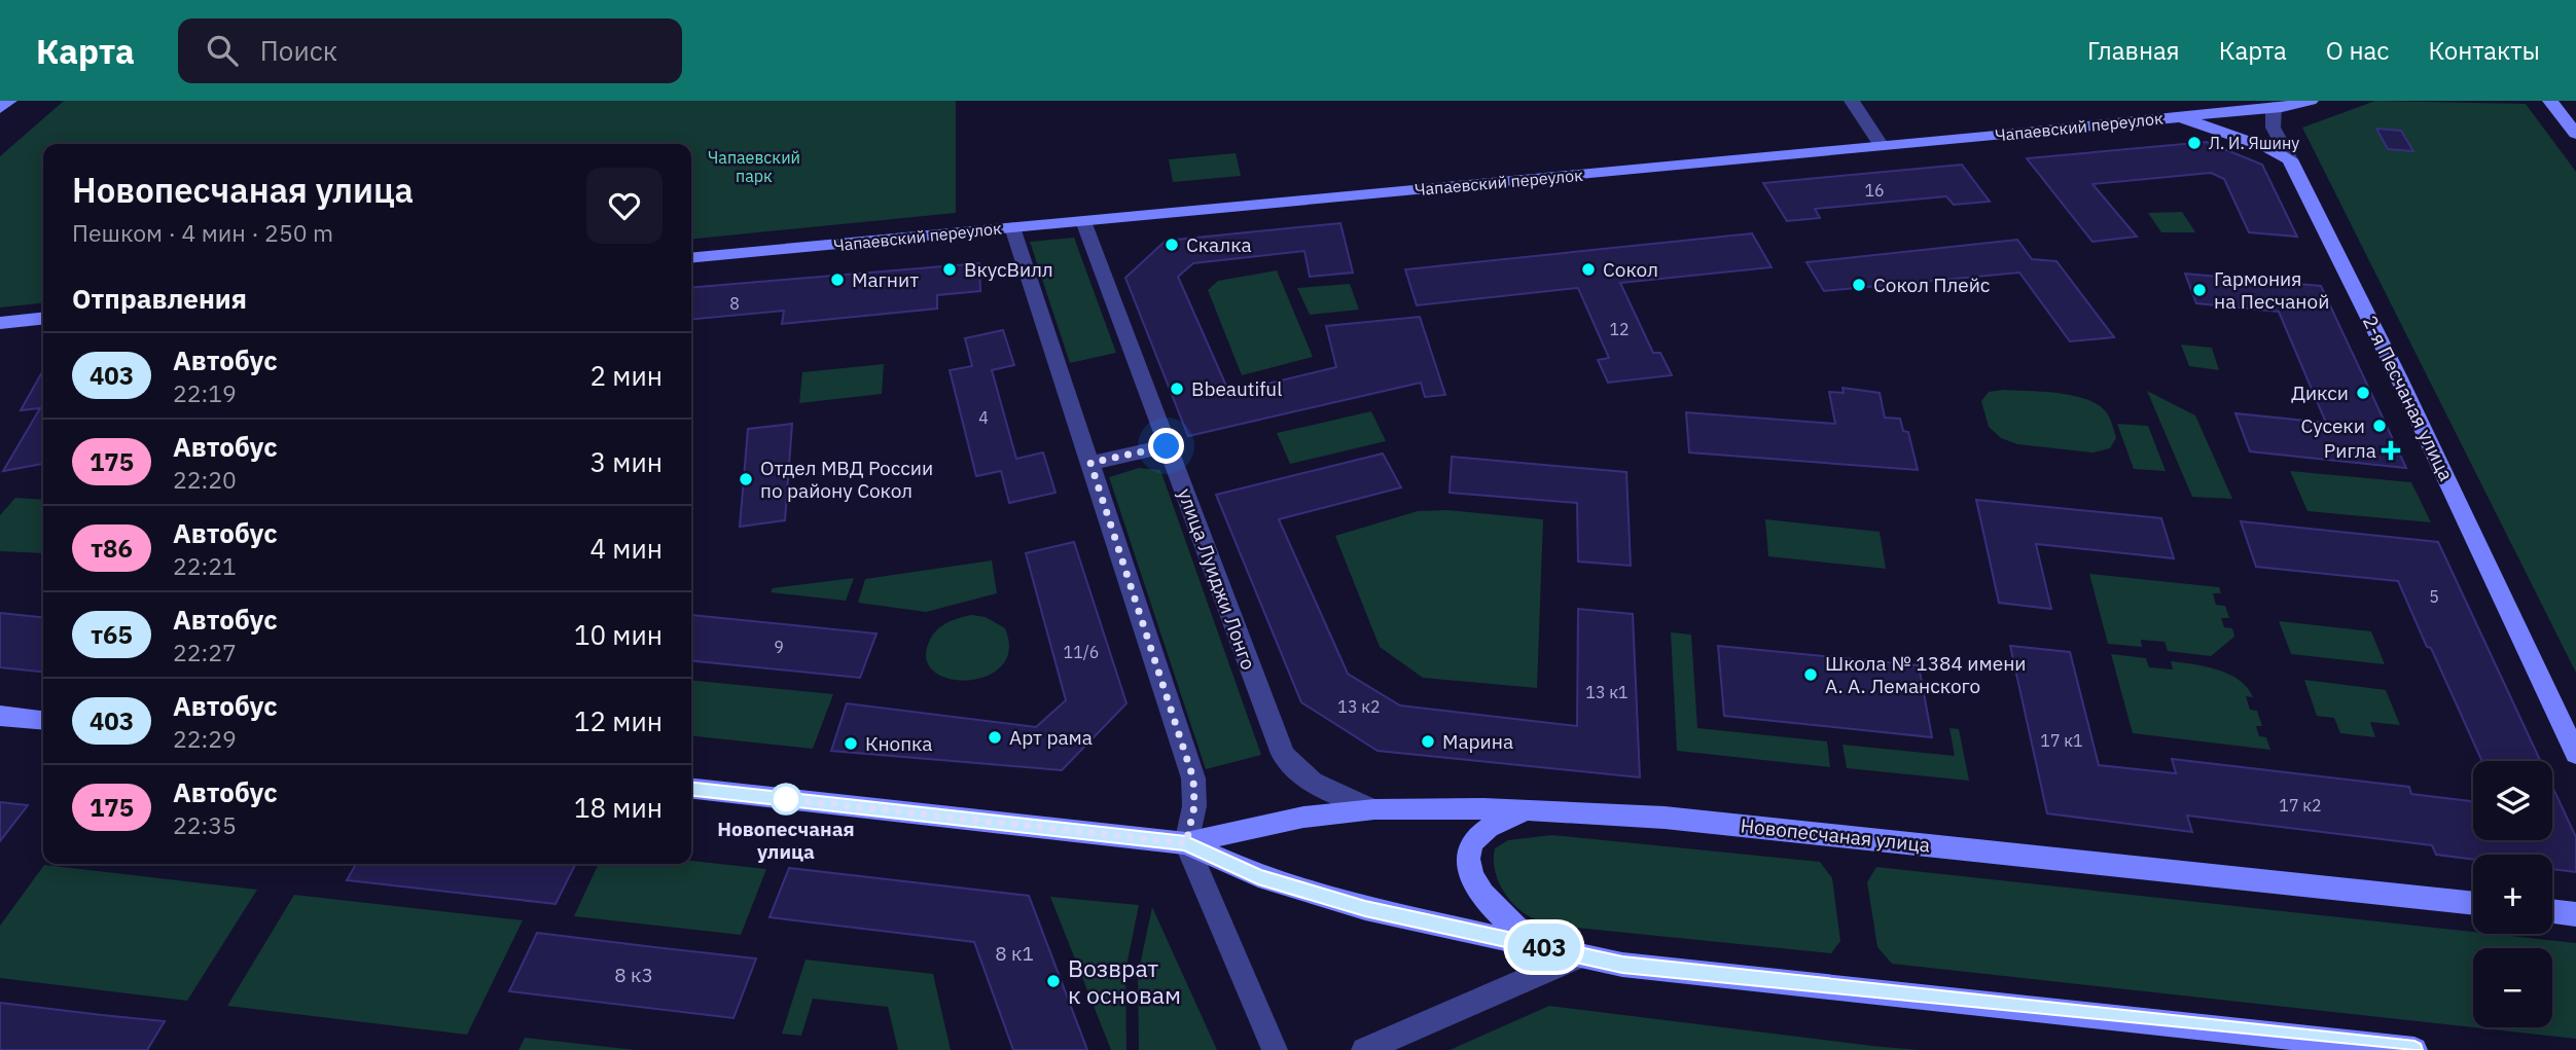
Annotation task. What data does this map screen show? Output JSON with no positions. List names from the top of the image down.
{
  "streets": {
    "street": [
      "Чапаевский переулок",
      "2-я Песчаная улица",
      "улица Луиджи Лонго",
      "Новопесчаная улица"
    ]
  },
  "crossings": [
    ["Чапаевский переулок", "улица Луиджи Лонго"],
    ["улица Луиджи Лонго", "Новопесчаная улица"]
  ],
  "parks": ["Чапаевский парк"],
  "places": {
    "other": [
      "Л. И. Яшину",
      "Скалка",
      "ВкусВилл",
      "Сокол",
      "Магнит",
      "Сокол Плейс",
      "Гармония на Песчаной",
      "Bbeautiful",
      "Дикси",
      "Сусеки",
      "Отдел МВД России по району Сокол",
      "Школа № 1384 имени А. А. Леманского",
      "Арт рама",
      "Марина",
      "Кнопка",
      "Новопесчаная улица",
      "Возврат к основам"
    ],
    "health": ["Ригла"]
  },
  "lines": ["bus line 403"],
  "house_numbers": [
    "16",
    "8",
    "12",
    "4",
    "5",
    "9",
    "11/6",
    "13 к1",
    "13 к2",
    "17 к1",
    "17 к2",
    "8 к1",
    "8 к3"
  ],
  "page": {
    "header": "Карта",
    "search": "Поиск",
    "nav": [
      "Главная",
      "Карта",
      "О нас",
      "Контакты"
    ],
    "on_map": "403",
    "heading": [
      ["Новопесчаная улица", "Пешком · 4 мин · 250 m"],
      "Отправления"
    ],
    "list": [
      {
        "mark": "403",
        "name": "Автобус",
        "note": "22:19",
        "value": "2 мин"
      },
      {
        "mark": "175",
        "name": "Автобус",
        "note": "22:20",
        "value": "3 мин"
      },
      {
        "mark": "т86",
        "name": "Автобус",
        "note": "22:21",
        "value": "4 мин"
      },
      {
        "mark": "т65",
        "name": "Автобус",
        "note": "22:27",
        "value": "10 мин"
      },
      {
        "mark": "403",
        "name": "Автобус",
        "note": "22:29",
        "value": "12 мин"
      },
      {
        "mark": "175",
        "name": "Автобус",
        "note": "22:35",
        "value": "18 мин"
      }
    ],
    "map_buttons": ["+", "−"]
  }
}
